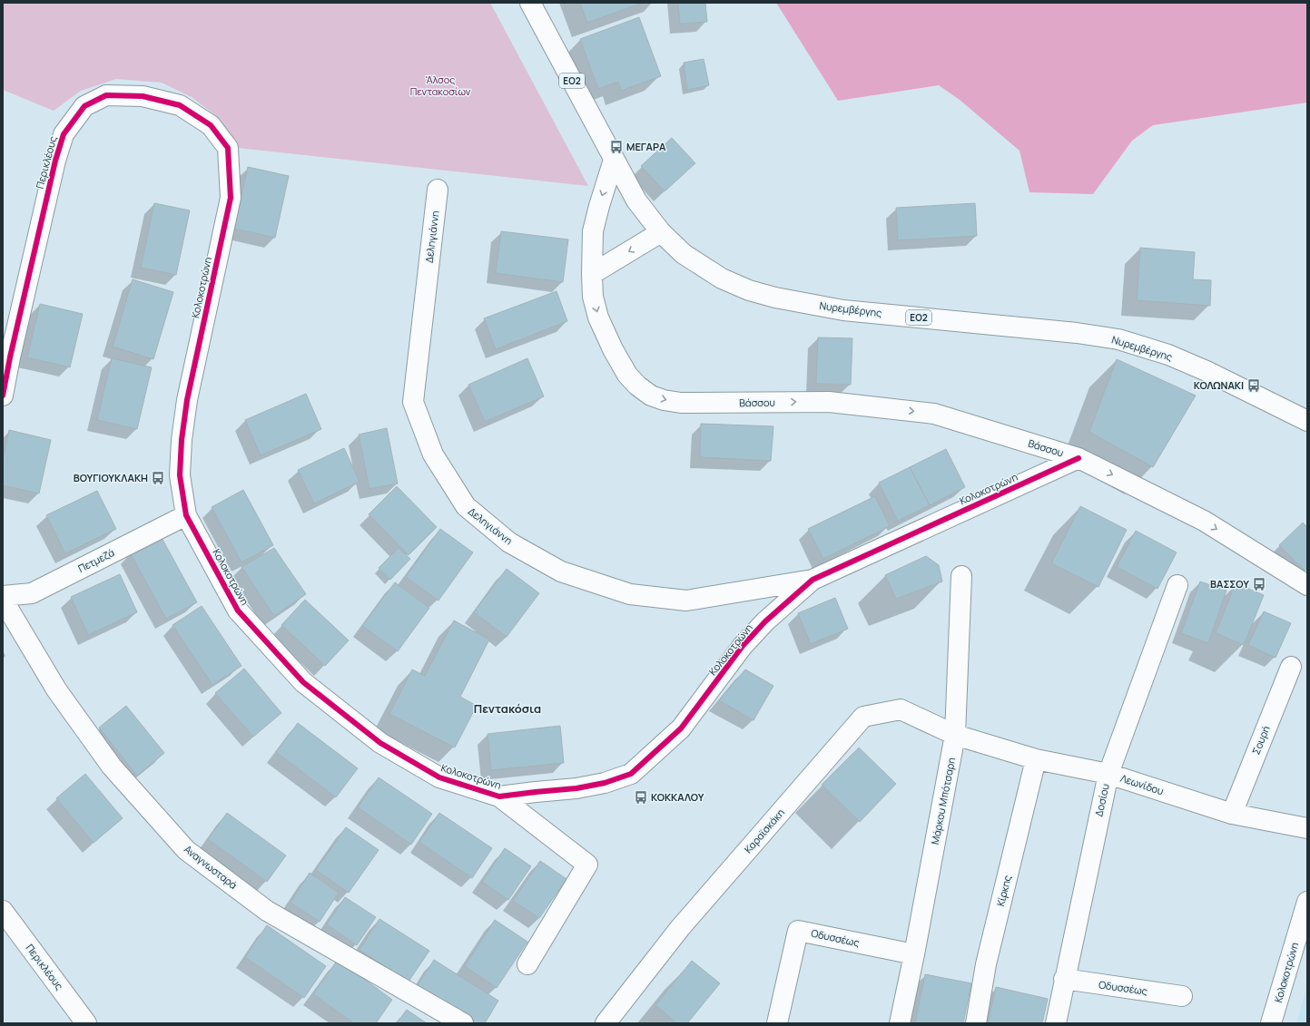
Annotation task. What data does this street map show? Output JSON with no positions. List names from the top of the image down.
{
  "streets": {
    "street": [
      "ΕΟ2",
      "Περικλέους",
      "Δεληγιάννη",
      "Κολοκοτρώνη",
      "Νυρεμβέργης",
      "Βάσσου",
      "Πετμεζά",
      "Σουρή",
      "Λεωνίδου",
      "Δοσίου",
      "Μάρκου Μπότσαρη",
      "Καραϊσκάκη",
      "Αναγνωσταρά",
      "Κίρκης",
      "Οδυσσέως"
    ]
  },
  "crossings": [
    ["Περικλέους", "Κολοκοτρώνη"],
    ["Δεληγιάννη", "Κολοκοτρώνη"],
    ["Κολοκοτρώνη", "Βάσσου"],
    ["Κολοκοτρώνη", "Πετμεζά"],
    ["Νυρεμβέργης", "Βάσσου"],
    ["Σουρή", "Λεωνίδου"],
    ["Λεωνίδου", "Δοσίου"],
    ["Λεωνίδου", "Μάρκου Μπότσαρη"],
    ["Λεωνίδου", "Καραϊσκάκη"],
    ["Λεωνίδου", "Κίρκης"],
    ["Δοσίου", "Οδυσσέως"],
    ["Μάρκου Μπότσαρη", "Καραϊσκάκη"],
    ["Μάρκου Μπότσαρη", "Οδυσσέως"]
  ],
  "districts": ["Πεντακόσια"],
  "parks": ["'Αλσος Πεντακοσίων"],
  "places": {
    "bus stop": [
      "ΜΕΓΑΡΑ",
      "ΚΟΛΩΝΑΚΙ",
      "ΒΟΥΓΙΟΥΚΛΑΚΗ",
      "ΒΑΣΣΟΥ",
      "ΚΟΚΚΑΛΟΥ"
    ]
  }
}
